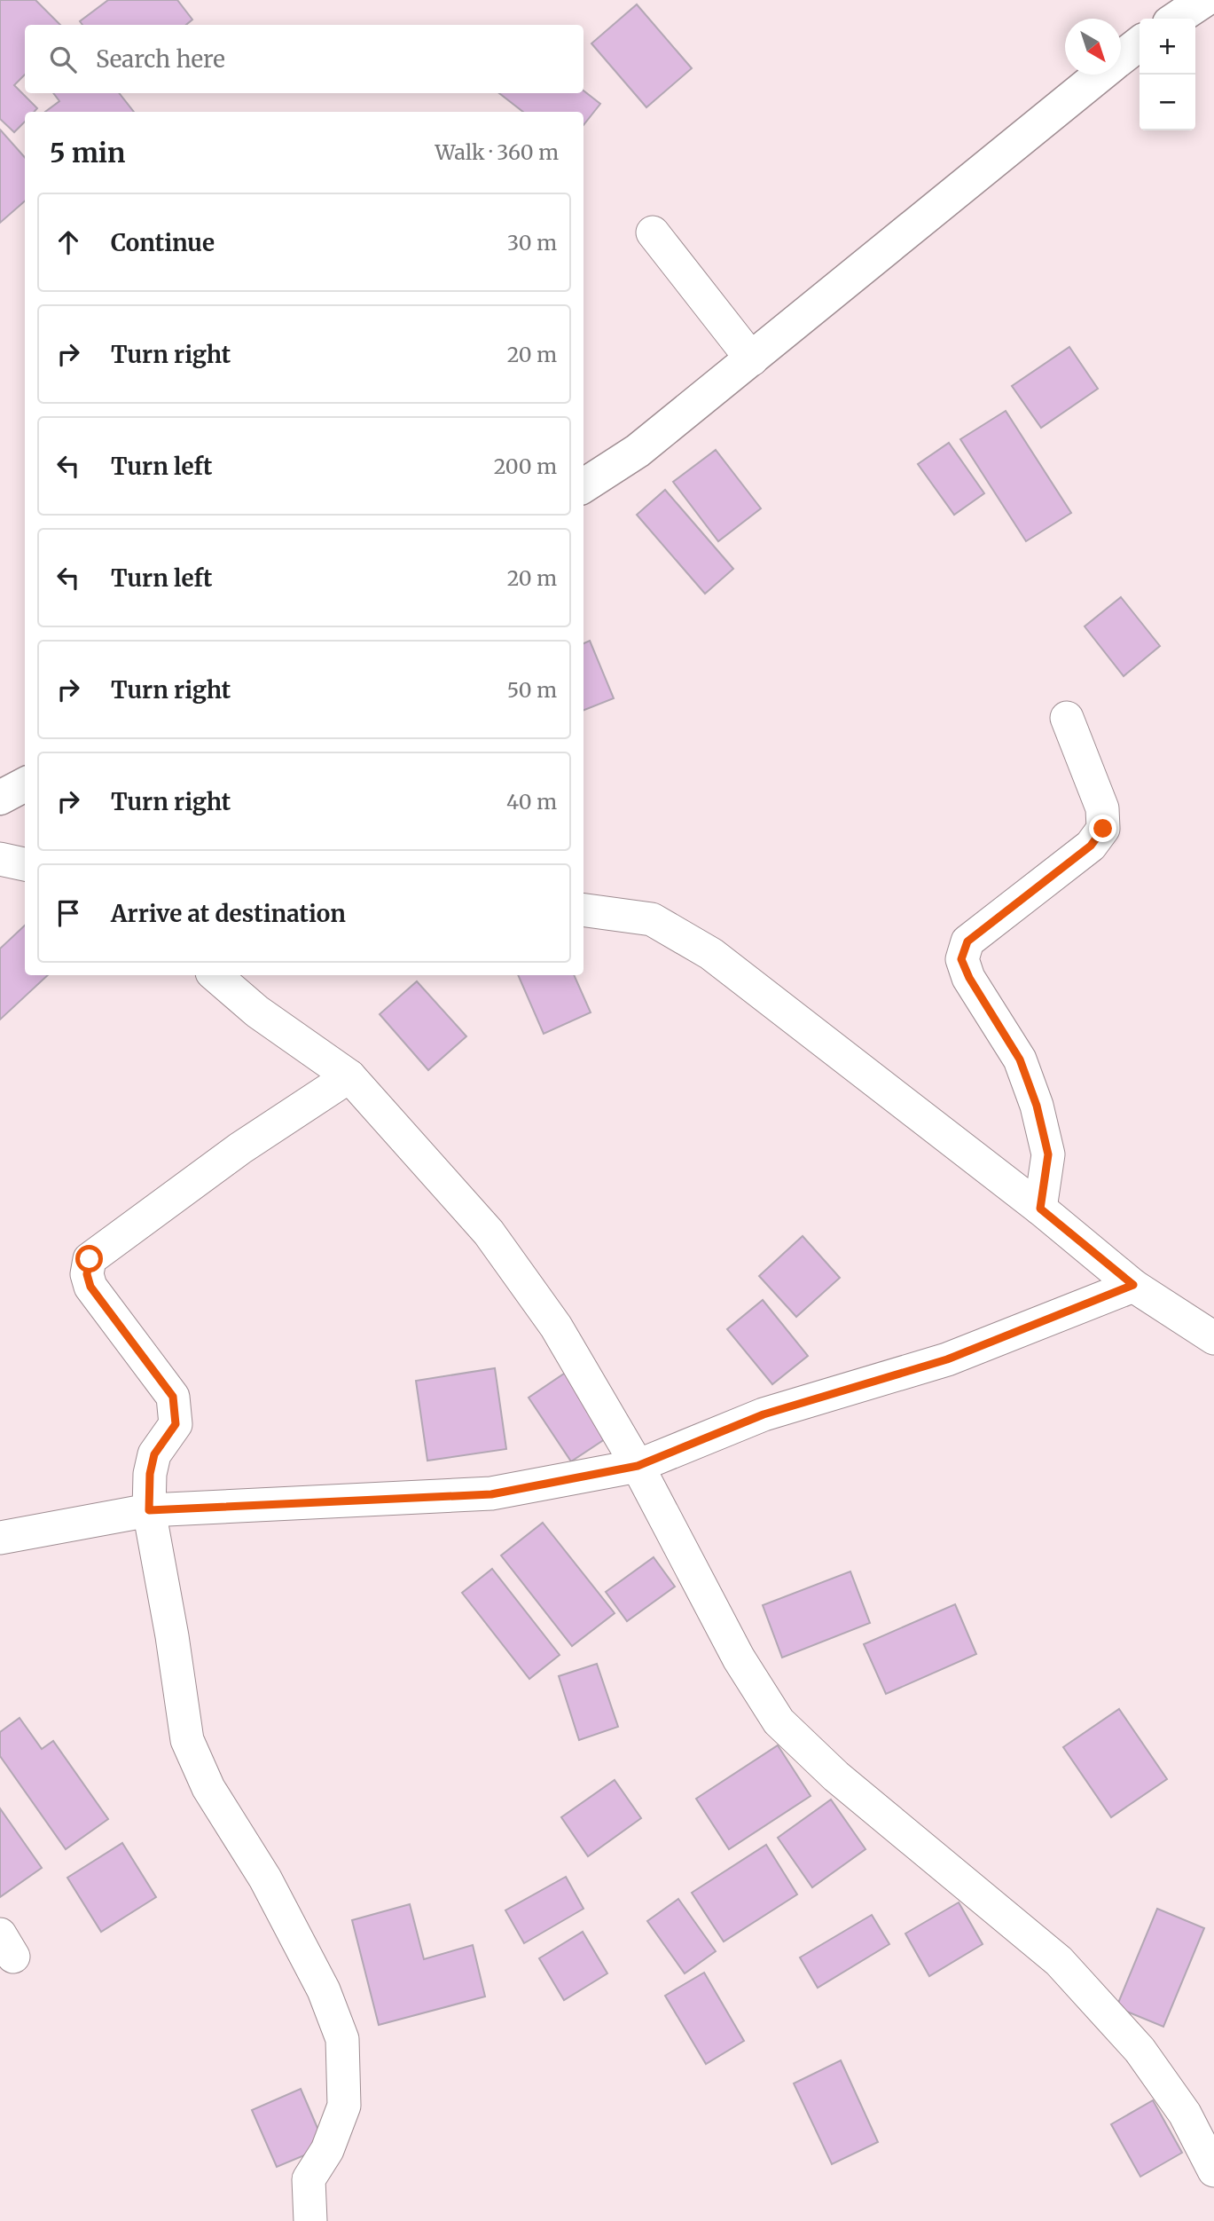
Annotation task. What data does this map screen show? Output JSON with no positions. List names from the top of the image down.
{
  "north": "bottom right",
  "page": {
    "map_buttons": ["+", "−"],
    "search": "Search here",
    "heading": ["5 min", "Walk · 360 m"],
    "list": [
      ["Continue", "30 m"],
      ["Turn right", "20 m"],
      ["Turn left", "200 m"],
      ["Turn left", "20 m"],
      ["Turn right", "50 m"],
      ["Turn right", "40 m"],
      "Arrive at destination"
    ]
  }
}
